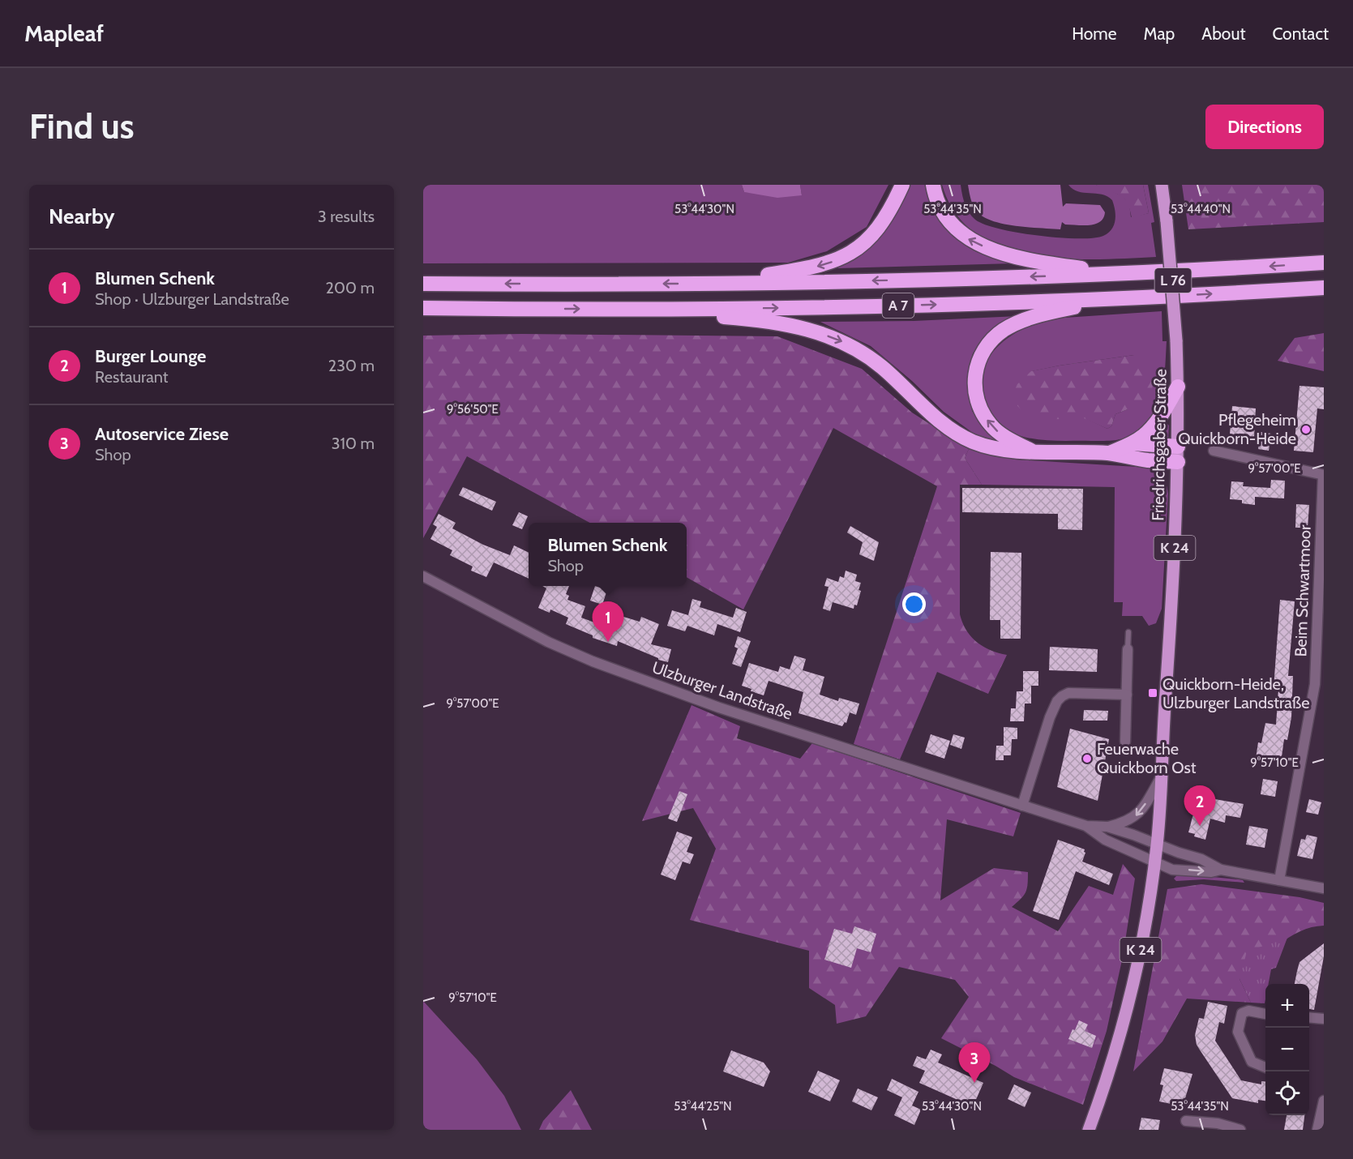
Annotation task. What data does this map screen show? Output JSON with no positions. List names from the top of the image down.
{
  "streets": {
    "highway": ["A 7"],
    "main road": ["L 76", "Friedrichsgaber Straße", "K 24"],
    "street": ["Beim Schwartmoor", "Ulzburger Landstraße"]
  },
  "crossings": [
    ["Friedrichsgaber Straße", "Ulzburger Landstraße"],
    ["Beim Schwartmoor", "Ulzburger Landstraße"]
  ],
  "places": {
    "other": ["Pflegeheim Quickborn-Heide", "Feuerwache Quickborn Ost"],
    "transit": ["Quickborn-Heide, Ulzburger Landstraße"]
  },
  "page": {
    "header": "Mapleaf",
    "nav": [
      "Home",
      "Map",
      "About",
      "Contact"
    ],
    "buttons": "Directions",
    "title": "Find us",
    "heading": ["Nearby", "3 results"],
    "list": [
      {
        "mark": "1",
        "name": "Blumen Schenk",
        "note": "Shop · Ulzburger Landstraße",
        "value": "200 m"
      },
      {
        "mark": "2",
        "name": "Burger Lounge",
        "note": "Restaurant",
        "value": "230 m"
      },
      {
        "mark": "3",
        "name": "Autoservice Ziese",
        "note": "Shop",
        "value": "310 m"
      }
    ],
    "popup": ["Blumen Schenk", "Shop"],
    "pins": ["1", "2", "3"],
    "map_buttons": ["+", "−"]
  },
  "coordinates": [
    "53°44'30\"N",
    "53°44'35\"N",
    "53°44'40\"N",
    "9°56'50\"E",
    "9°57'00\"E",
    "9°57'10\"E",
    "53°44'25\"N"
  ]
}
